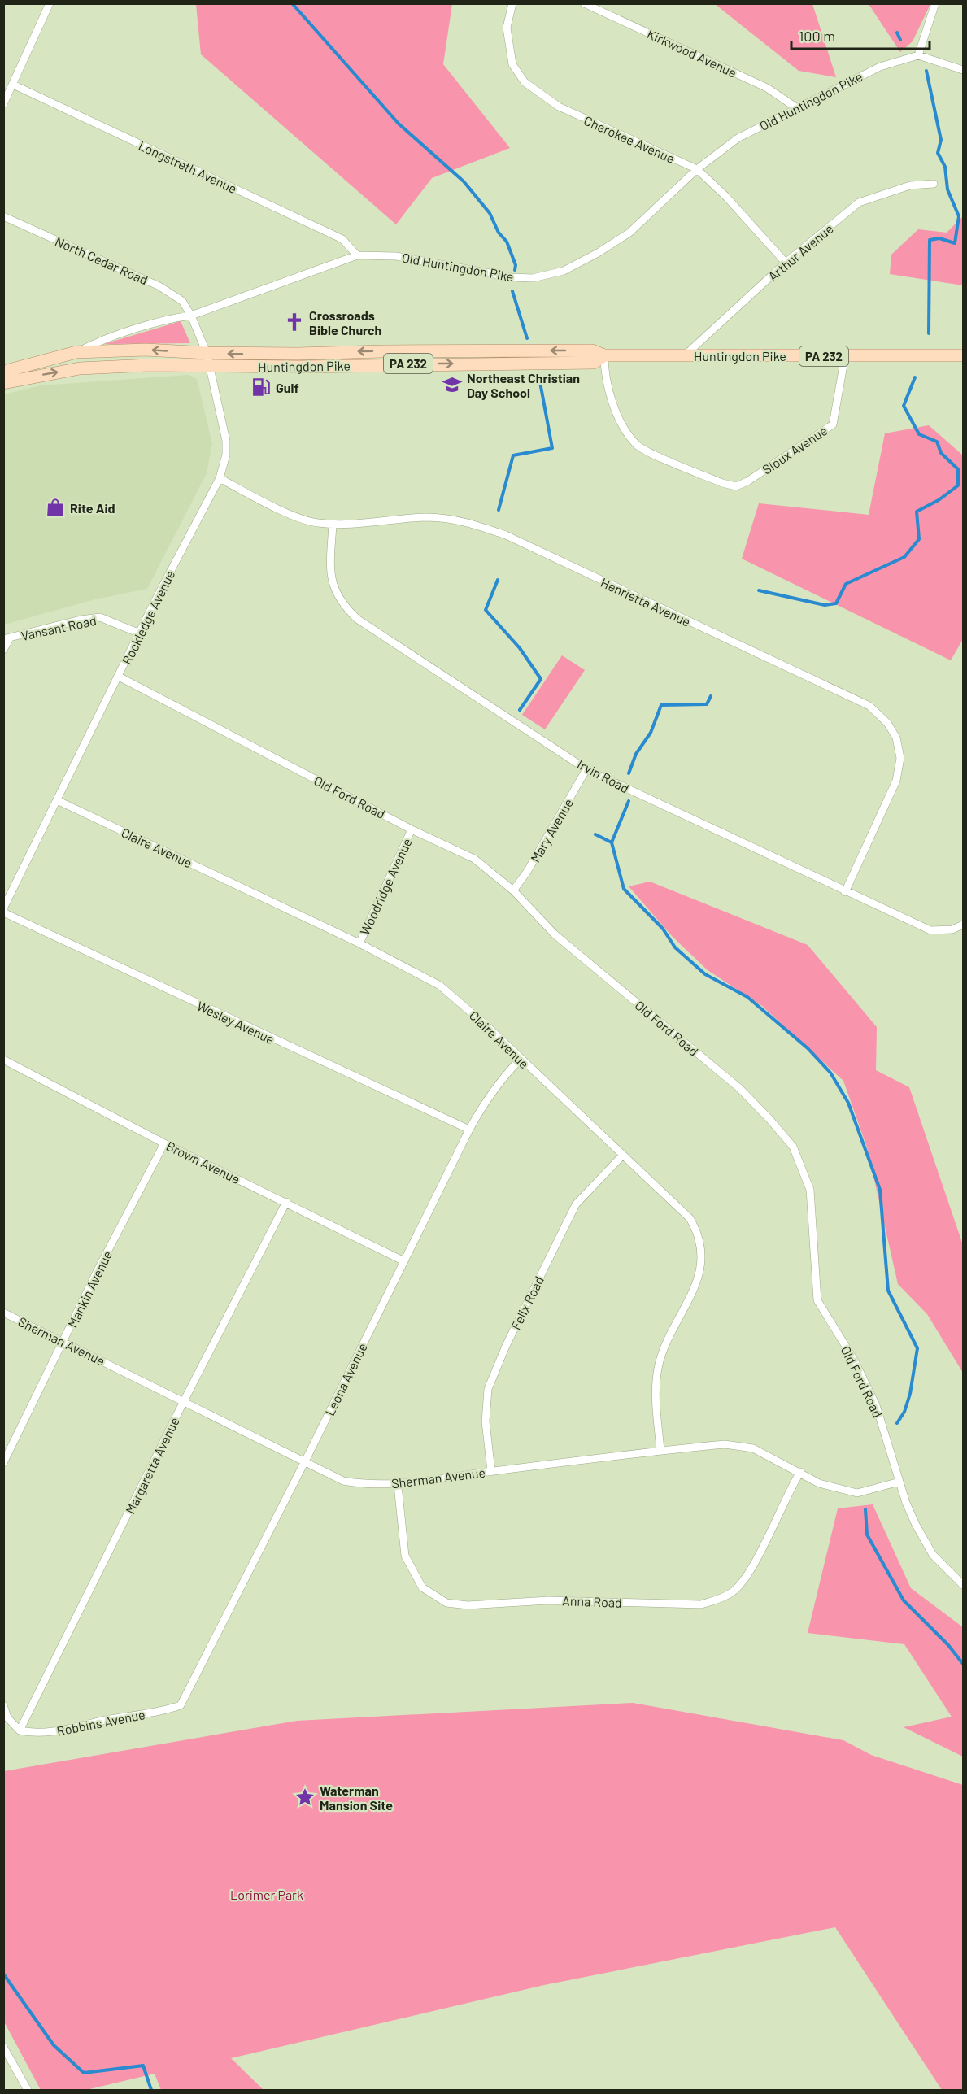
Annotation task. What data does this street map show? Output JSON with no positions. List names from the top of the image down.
{
  "streets": {
    "main road": ["Huntingdon Pike", "PA 232"],
    "street": [
      "Kirkwood Avenue",
      "Old Huntingdon Pike",
      "Cherokee Avenue",
      "Longstreth Avenue",
      "Arthur Avenue",
      "North Cedar Road",
      "Sioux Avenue",
      "Henrietta Avenue",
      "Rockledge Avenue",
      "Vansant Road",
      "Irvin Road",
      "Old Ford Road",
      "Mary Avenue",
      "Claire Avenue",
      "Woodridge Avenue",
      "Wesley Avenue",
      "Brown Avenue",
      "Mankin Avenue",
      "Felix Road",
      "Sherman Avenue",
      "Leona Avenue",
      "Margaretta Avenue",
      "Anna Road",
      "Robbins Avenue"
    ]
  },
  "crossings": [
    ["Kirkwood Avenue", "Old Huntingdon Pike"],
    ["Old Huntingdon Pike", "Cherokee Avenue"],
    ["Old Huntingdon Pike", "Longstreth Avenue"],
    ["Old Huntingdon Pike", "North Cedar Road"],
    ["Old Huntingdon Pike", "Huntingdon Pike"],
    ["Old Huntingdon Pike", "Rockledge Avenue"],
    ["Cherokee Avenue", "Arthur Avenue"],
    ["Arthur Avenue", "Huntingdon Pike"],
    ["North Cedar Road", "Rockledge Avenue"],
    ["Huntingdon Pike", "Sioux Avenue"],
    ["Huntingdon Pike", "Rockledge Avenue"],
    ["Henrietta Avenue", "Rockledge Avenue"],
    ["Henrietta Avenue", "Irvin Road"],
    ["Rockledge Avenue", "Vansant Road"],
    ["Rockledge Avenue", "Old Ford Road"],
    ["Rockledge Avenue", "Claire Avenue"],
    ["Irvin Road", "Mary Avenue"],
    ["Old Ford Road", "Mary Avenue"],
    ["Old Ford Road", "Woodridge Avenue"],
    ["Old Ford Road", "Sherman Avenue"],
    ["Claire Avenue", "Woodridge Avenue"],
    ["Claire Avenue", "Felix Road"],
    ["Claire Avenue", "Sherman Avenue"],
    ["Claire Avenue", "Leona Avenue"],
    ["Wesley Avenue", "Leona Avenue"],
    ["Brown Avenue", "Mankin Avenue"],
    ["Brown Avenue", "Leona Avenue"],
    ["Brown Avenue", "Margaretta Avenue"],
    ["Mankin Avenue", "Sherman Avenue"],
    ["Felix Road", "Sherman Avenue"],
    ["Sherman Avenue", "Leona Avenue"],
    ["Sherman Avenue", "Margaretta Avenue"],
    ["Sherman Avenue", "Anna Road"],
    ["Leona Avenue", "Robbins Avenue"],
    ["Margaretta Avenue", "Robbins Avenue"]
  ],
  "parks": ["Lorimer Park"],
  "places": {
    "church": ["Crossroads Bible Church"],
    "school or university": ["Northeast Christian Day School"],
    "fuel station": ["Gulf"],
    "shop": ["Rite Aid"],
    "place": ["Waterman Mansion Site"]
  },
  "scale_bar": "100 m"
}
